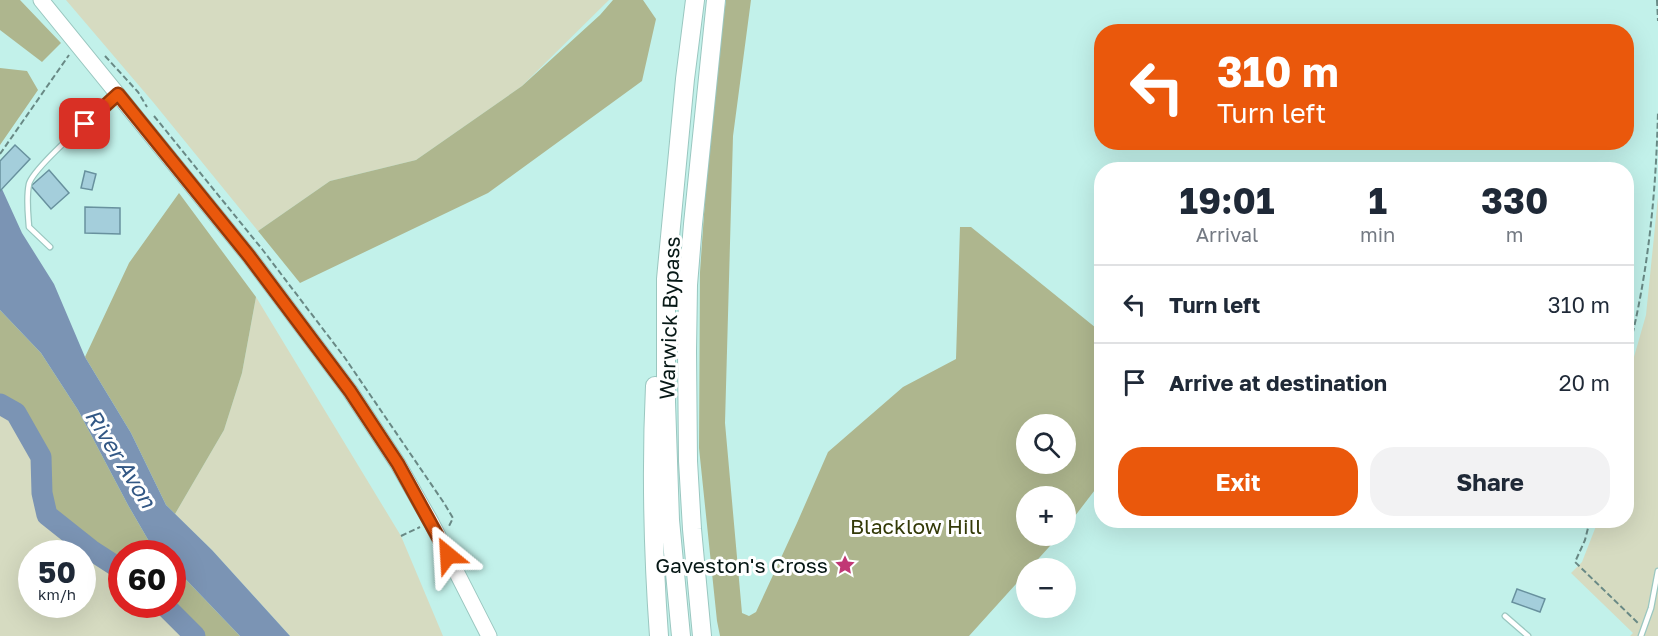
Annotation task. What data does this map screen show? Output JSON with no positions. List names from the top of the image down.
{
  "streets": {
    "highway": ["Warwick Bypass"]
  },
  "water": ["River Avon"],
  "parks": ["Blacklow Hill"],
  "places": {
    "place": ["Gaveston's Cross"]
  },
  "page": {
    "turn": ["310 m", "Turn left"],
    "eta": [
      "19:01",
      "Arrival",
      "1",
      "min",
      "330",
      "m"
    ],
    "list": [
      {
        "name": "Turn left",
        "value": "310 m"
      },
      {
        "name": "Arrive at destination",
        "value": "20 m"
      }
    ],
    "map_buttons": ["+", "−"],
    "buttons": ["Exit", "Share"],
    "speed": "50 km/h",
    "limit": "60"
  }
}
